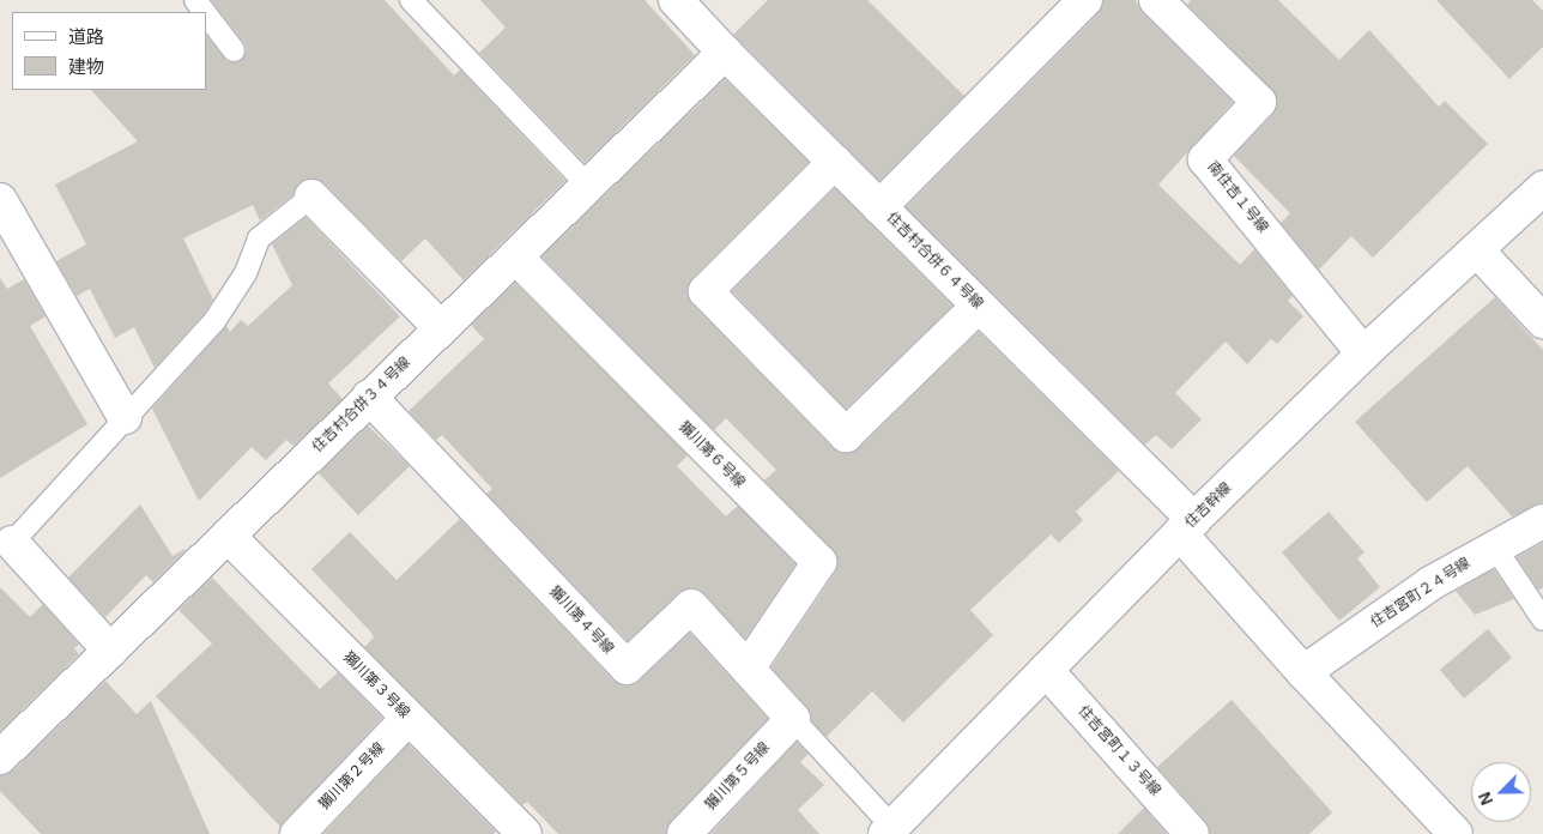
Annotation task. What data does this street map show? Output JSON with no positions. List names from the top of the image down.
{
  "streets": {
    "street": [
      "南住吉１号線",
      "住吉村合併６４号線",
      "住吉村合併３４号線",
      "獺川第６号線",
      "住吉幹線",
      "住吉宮町２４号線",
      "獺川第４号線",
      "獺川第３号線",
      "住吉宮町１３号線",
      "獺川第２号線",
      "獺川第５号線"
    ]
  },
  "crossings": [
    ["南住吉１号線", "住吉幹線"],
    ["住吉村合併６４号線", "住吉村合併３４号線"],
    ["住吉村合併６４号線", "住吉幹線"],
    ["住吉村合併６４号線", "住吉宮町２４号線"],
    ["住吉村合併３４号線", "獺川第６号線"],
    ["住吉村合併３４号線", "獺川第４号線"],
    ["住吉村合併３４号線", "獺川第３号線"],
    ["獺川第６号線", "獺川第４号線"],
    ["住吉幹線", "獺川第４号線"],
    ["住吉幹線", "住吉宮町１３号線"],
    ["獺川第４号線", "獺川第５号線"],
    ["獺川第３号線", "獺川第２号線"]
  ],
  "legend": ["道路", "建物"],
  "north": "bottom left"
}
